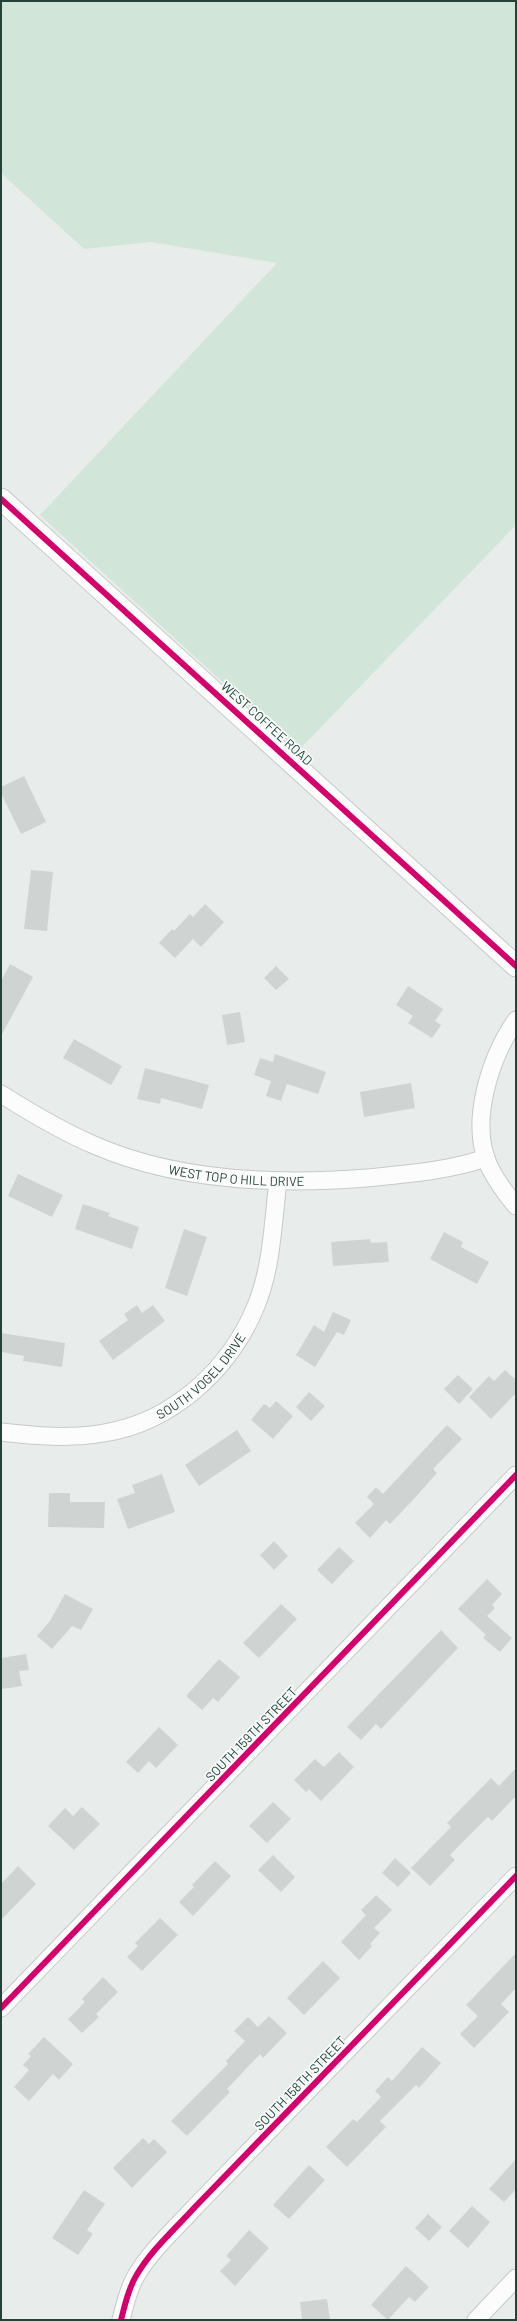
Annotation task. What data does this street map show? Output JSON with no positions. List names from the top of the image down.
{
  "streets": {
    "street": [
      "WEST COFFEE ROAD",
      "WEST TOP O HILL DRIVE",
      "SOUTH VOGEL DRIVE",
      "SOUTH 159TH STREET",
      "SOUTH 158TH STREET"
    ]
  },
  "crossings": [
    ["WEST TOP O HILL DRIVE", "SOUTH VOGEL DRIVE"]
  ]
}
